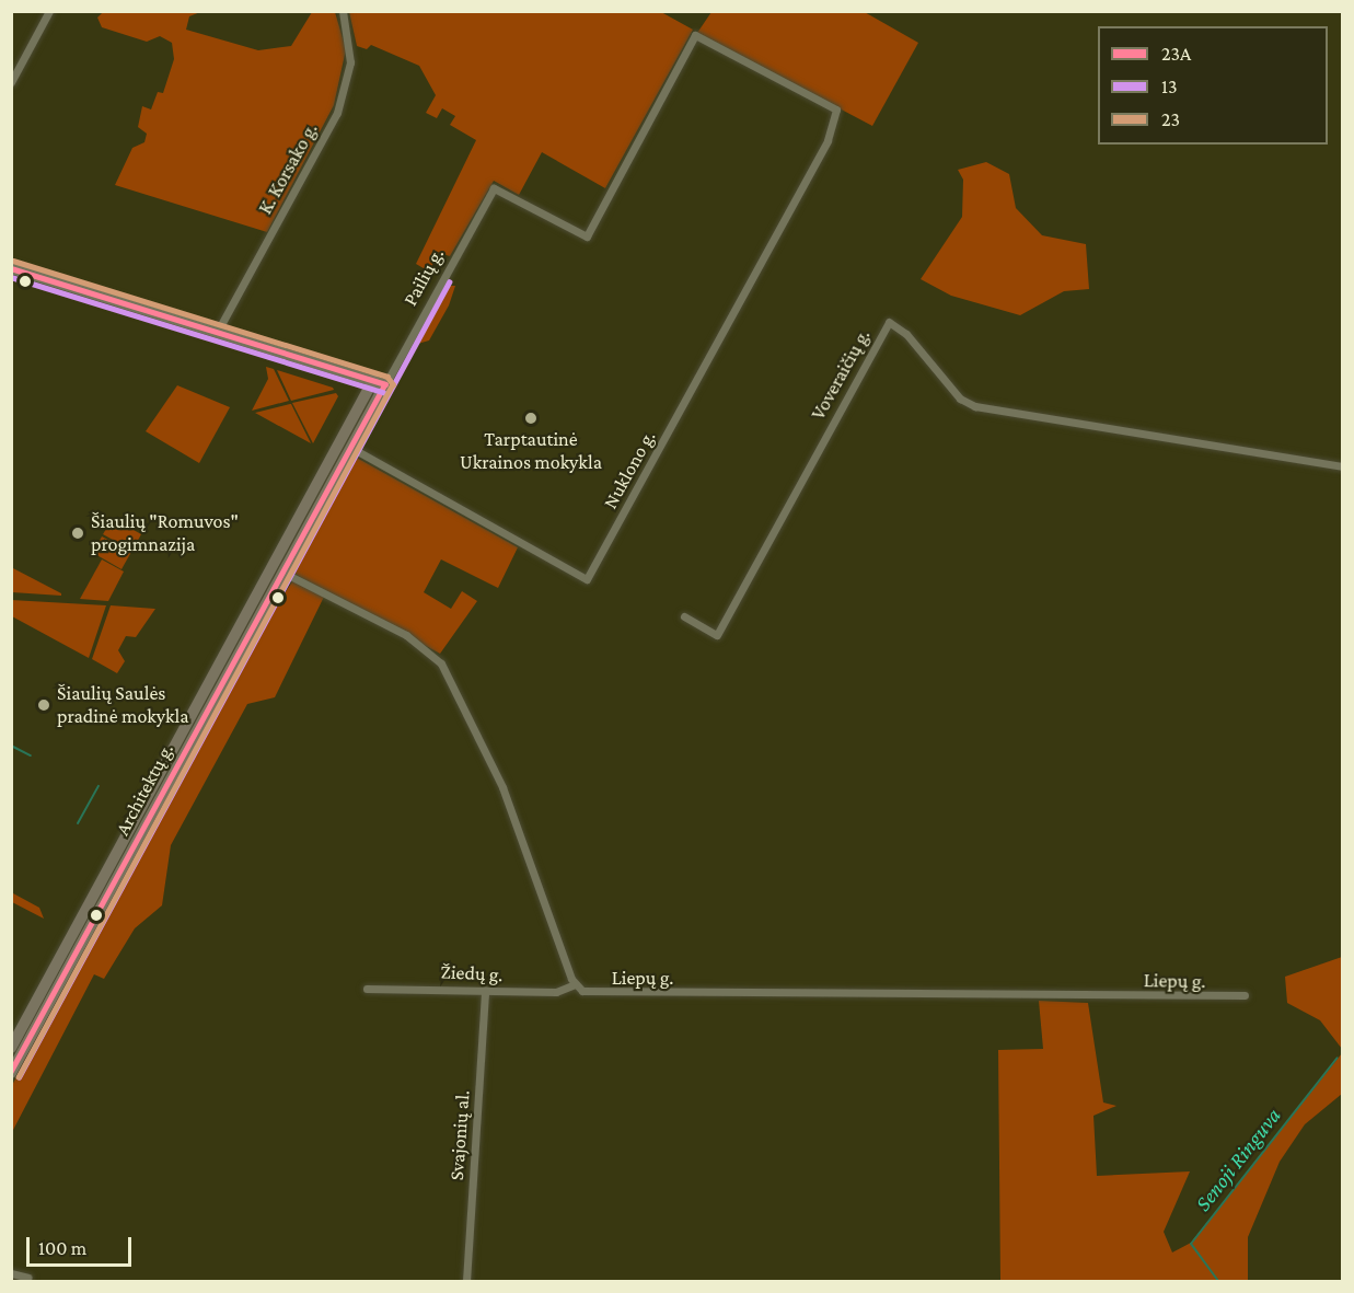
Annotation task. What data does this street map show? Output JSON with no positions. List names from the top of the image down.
{
  "streets": {
    "main road": ["Architektų g."],
    "street": [
      "K. Korsako g.",
      "Pailių g.",
      "Voveraičių g.",
      "Nuklono g.",
      "Žiedų g.",
      "Liepų g.",
      "Svajonių al."
    ]
  },
  "crossings": [
    ["Pailių g.", "Nuklono g."],
    ["Pailių g.", "Architektų g."],
    ["Nuklono g.", "Architektų g."],
    ["Žiedų g.", "Liepų g."],
    ["Žiedų g.", "Svajonių al."]
  ],
  "water": ["Senoji Ringuva"],
  "places": ["Tarptautinė Ukrainos mokykla", "Šiaulių \"Romuvos\" progimnazija", "Šiaulių Saulės pradinė mokykla"],
  "lines": ["transit line 23", "transit line 23A", "transit line 13"],
  "legend": ["23A", "13", "23"],
  "scale_bar": "100 m"
}
